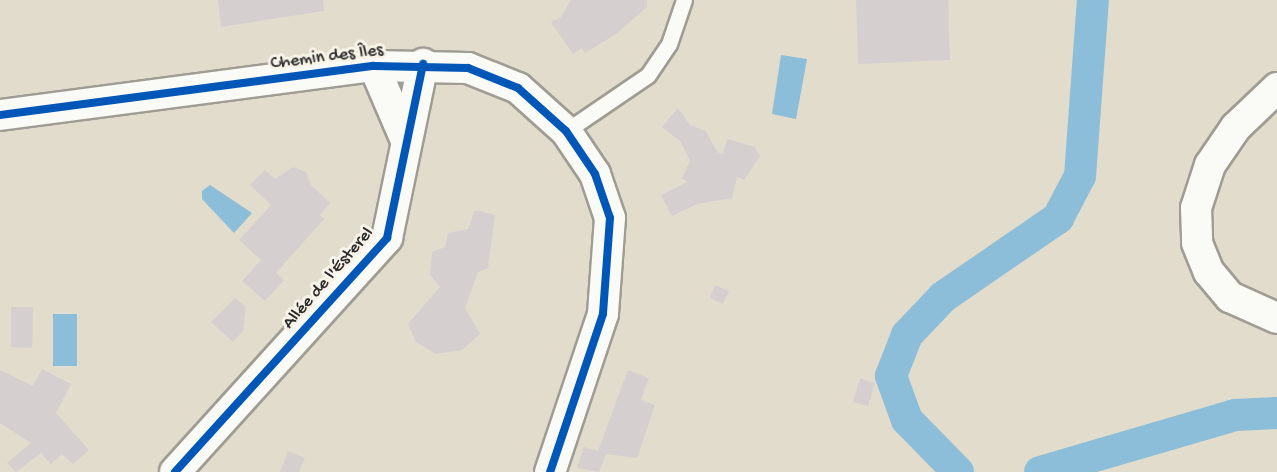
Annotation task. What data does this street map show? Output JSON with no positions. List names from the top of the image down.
{
  "streets": {
    "street": ["Chemin des Îles", "Allée de l'Ésterel"]
  },
  "crossings": [
    ["Chemin des Îles", "Allée de l'Ésterel"]
  ]
}
